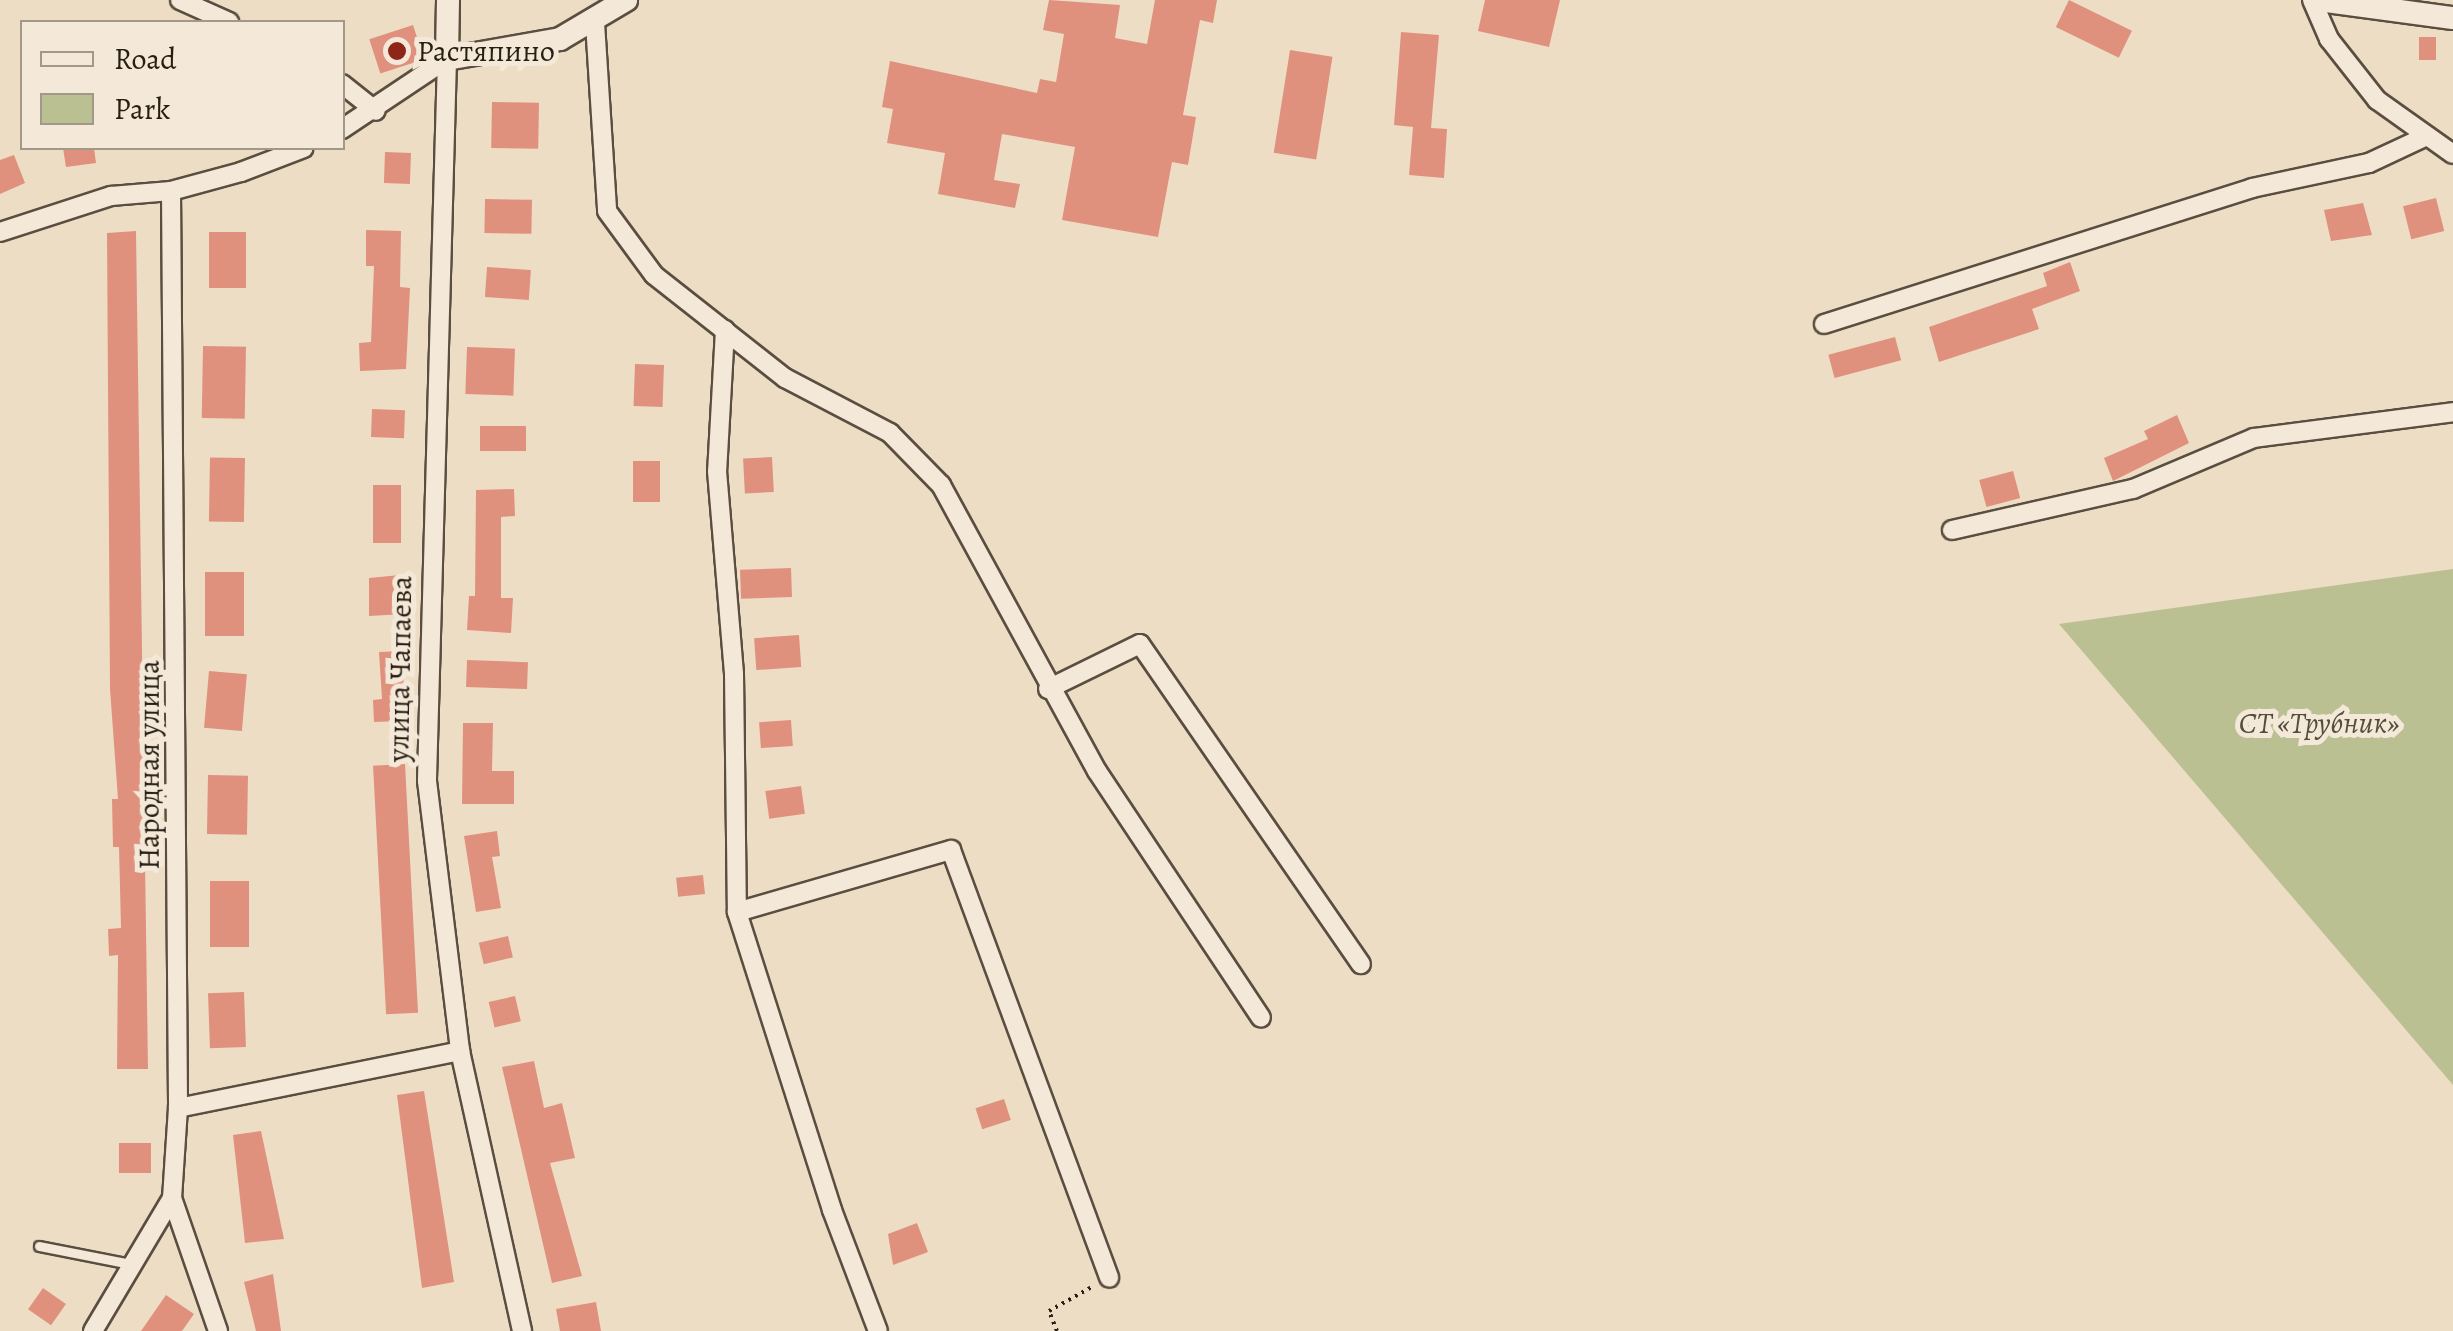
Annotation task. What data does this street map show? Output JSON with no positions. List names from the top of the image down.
{
  "streets": {
    "street": ["улица Чапаева", "Народная улица"]
  },
  "parks": ["СТ «Трубник»"],
  "places": ["Растяпино"],
  "legend": ["Road", "Park"]
}
